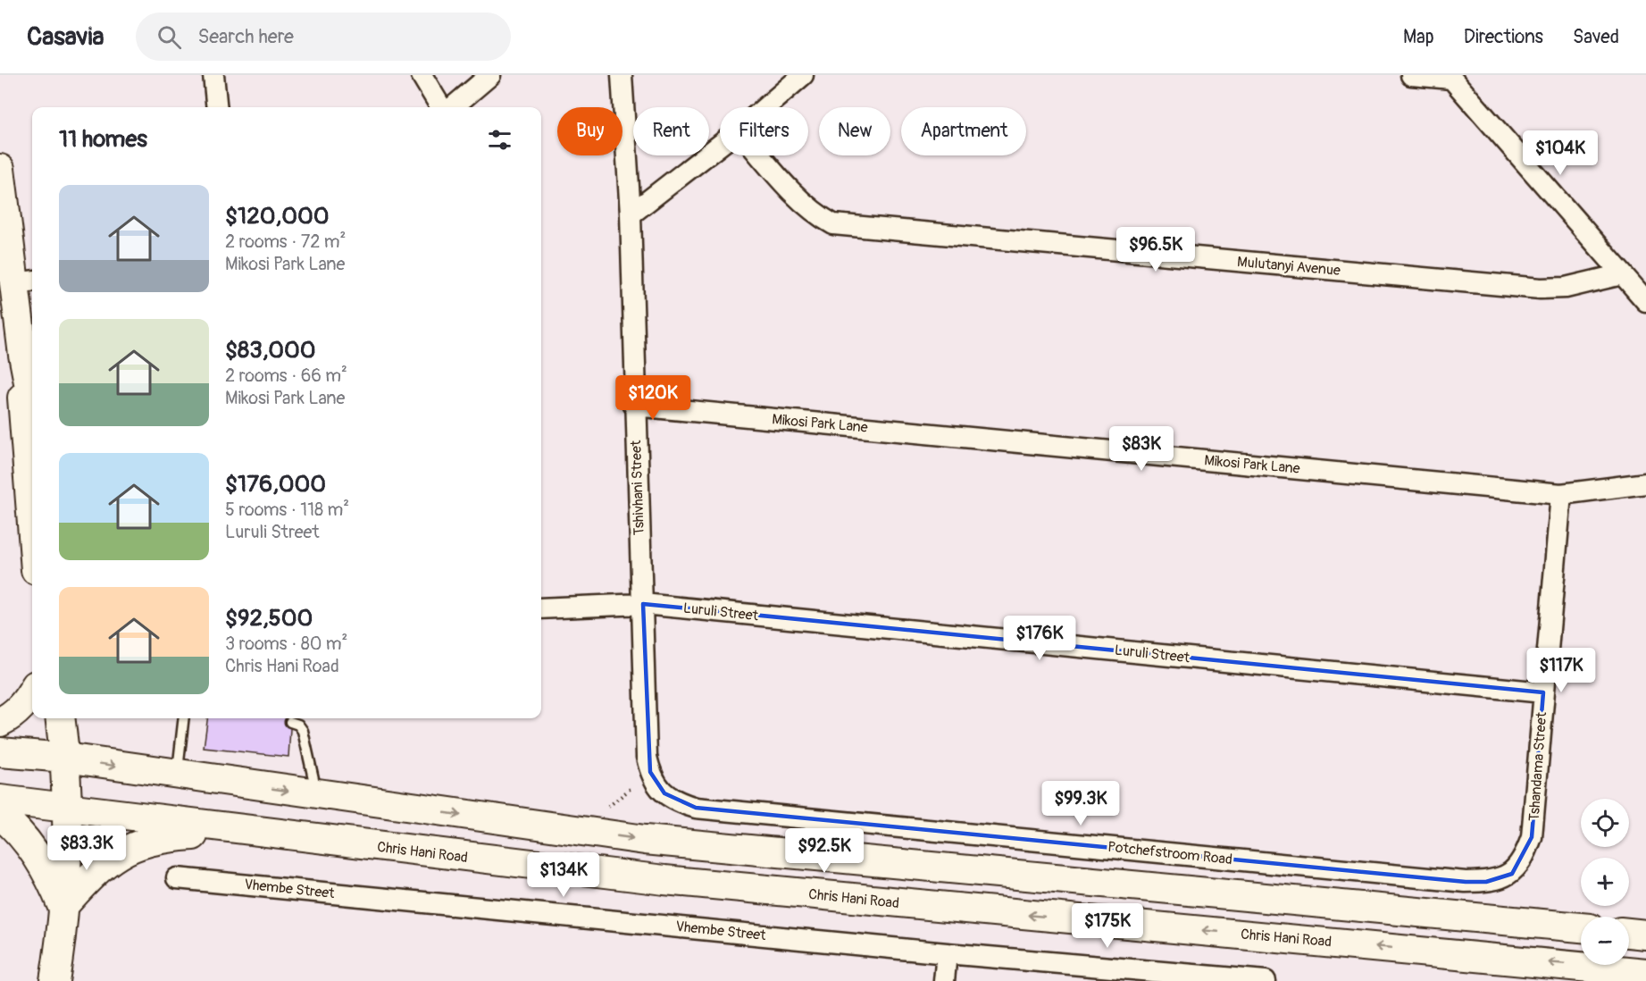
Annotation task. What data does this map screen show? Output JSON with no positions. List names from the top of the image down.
{
  "streets": {
    "main road": ["Chris Hani Road"],
    "street": [
      "Mulutanyi Avenue",
      "Mikosi Park Lane",
      "Tshivhani Street",
      "Luruli Street",
      "Tshandama Street",
      "Potchefstroom Road",
      "Vhembe Street"
    ]
  },
  "crossings": [
    ["Mikosi Park Lane", "Tshivhani Street"],
    ["Mikosi Park Lane", "Tshandama Street"],
    ["Tshivhani Street", "Luruli Street"],
    ["Tshivhani Street", "Potchefstroom Road"],
    ["Luruli Street", "Tshandama Street"],
    ["Tshandama Street", "Potchefstroom Road"]
  ],
  "page": {
    "header": "Casavia",
    "search": "Search here",
    "nav": ["Map", "Directions", "Saved"],
    "chip": [
      "Buy",
      "Rent",
      "Filters",
      "New",
      "Apartment"
    ],
    "heading": "11 homes",
    "price": [
      "$104K",
      "$96.5K",
      "$120K",
      "$83K",
      "$176K",
      "$117K",
      "$99.3K",
      "$83.3K",
      "$92.5K",
      "$134K",
      "$175K"
    ],
    "list": [
      {
        "name": "$120,000",
        "note": "2 rooms · 72 m² · Mikosi Park Lane"
      },
      {
        "name": "$83,000",
        "note": "2 rooms · 66 m² · Mikosi Park Lane"
      },
      {
        "name": "$176,000",
        "note": "5 rooms · 118 m² · Luruli Street"
      },
      {
        "name": "$92,500",
        "note": "3 rooms · 80 m² · Chris Hani Road"
      }
    ],
    "map_buttons": ["+", "−"]
  }
}
